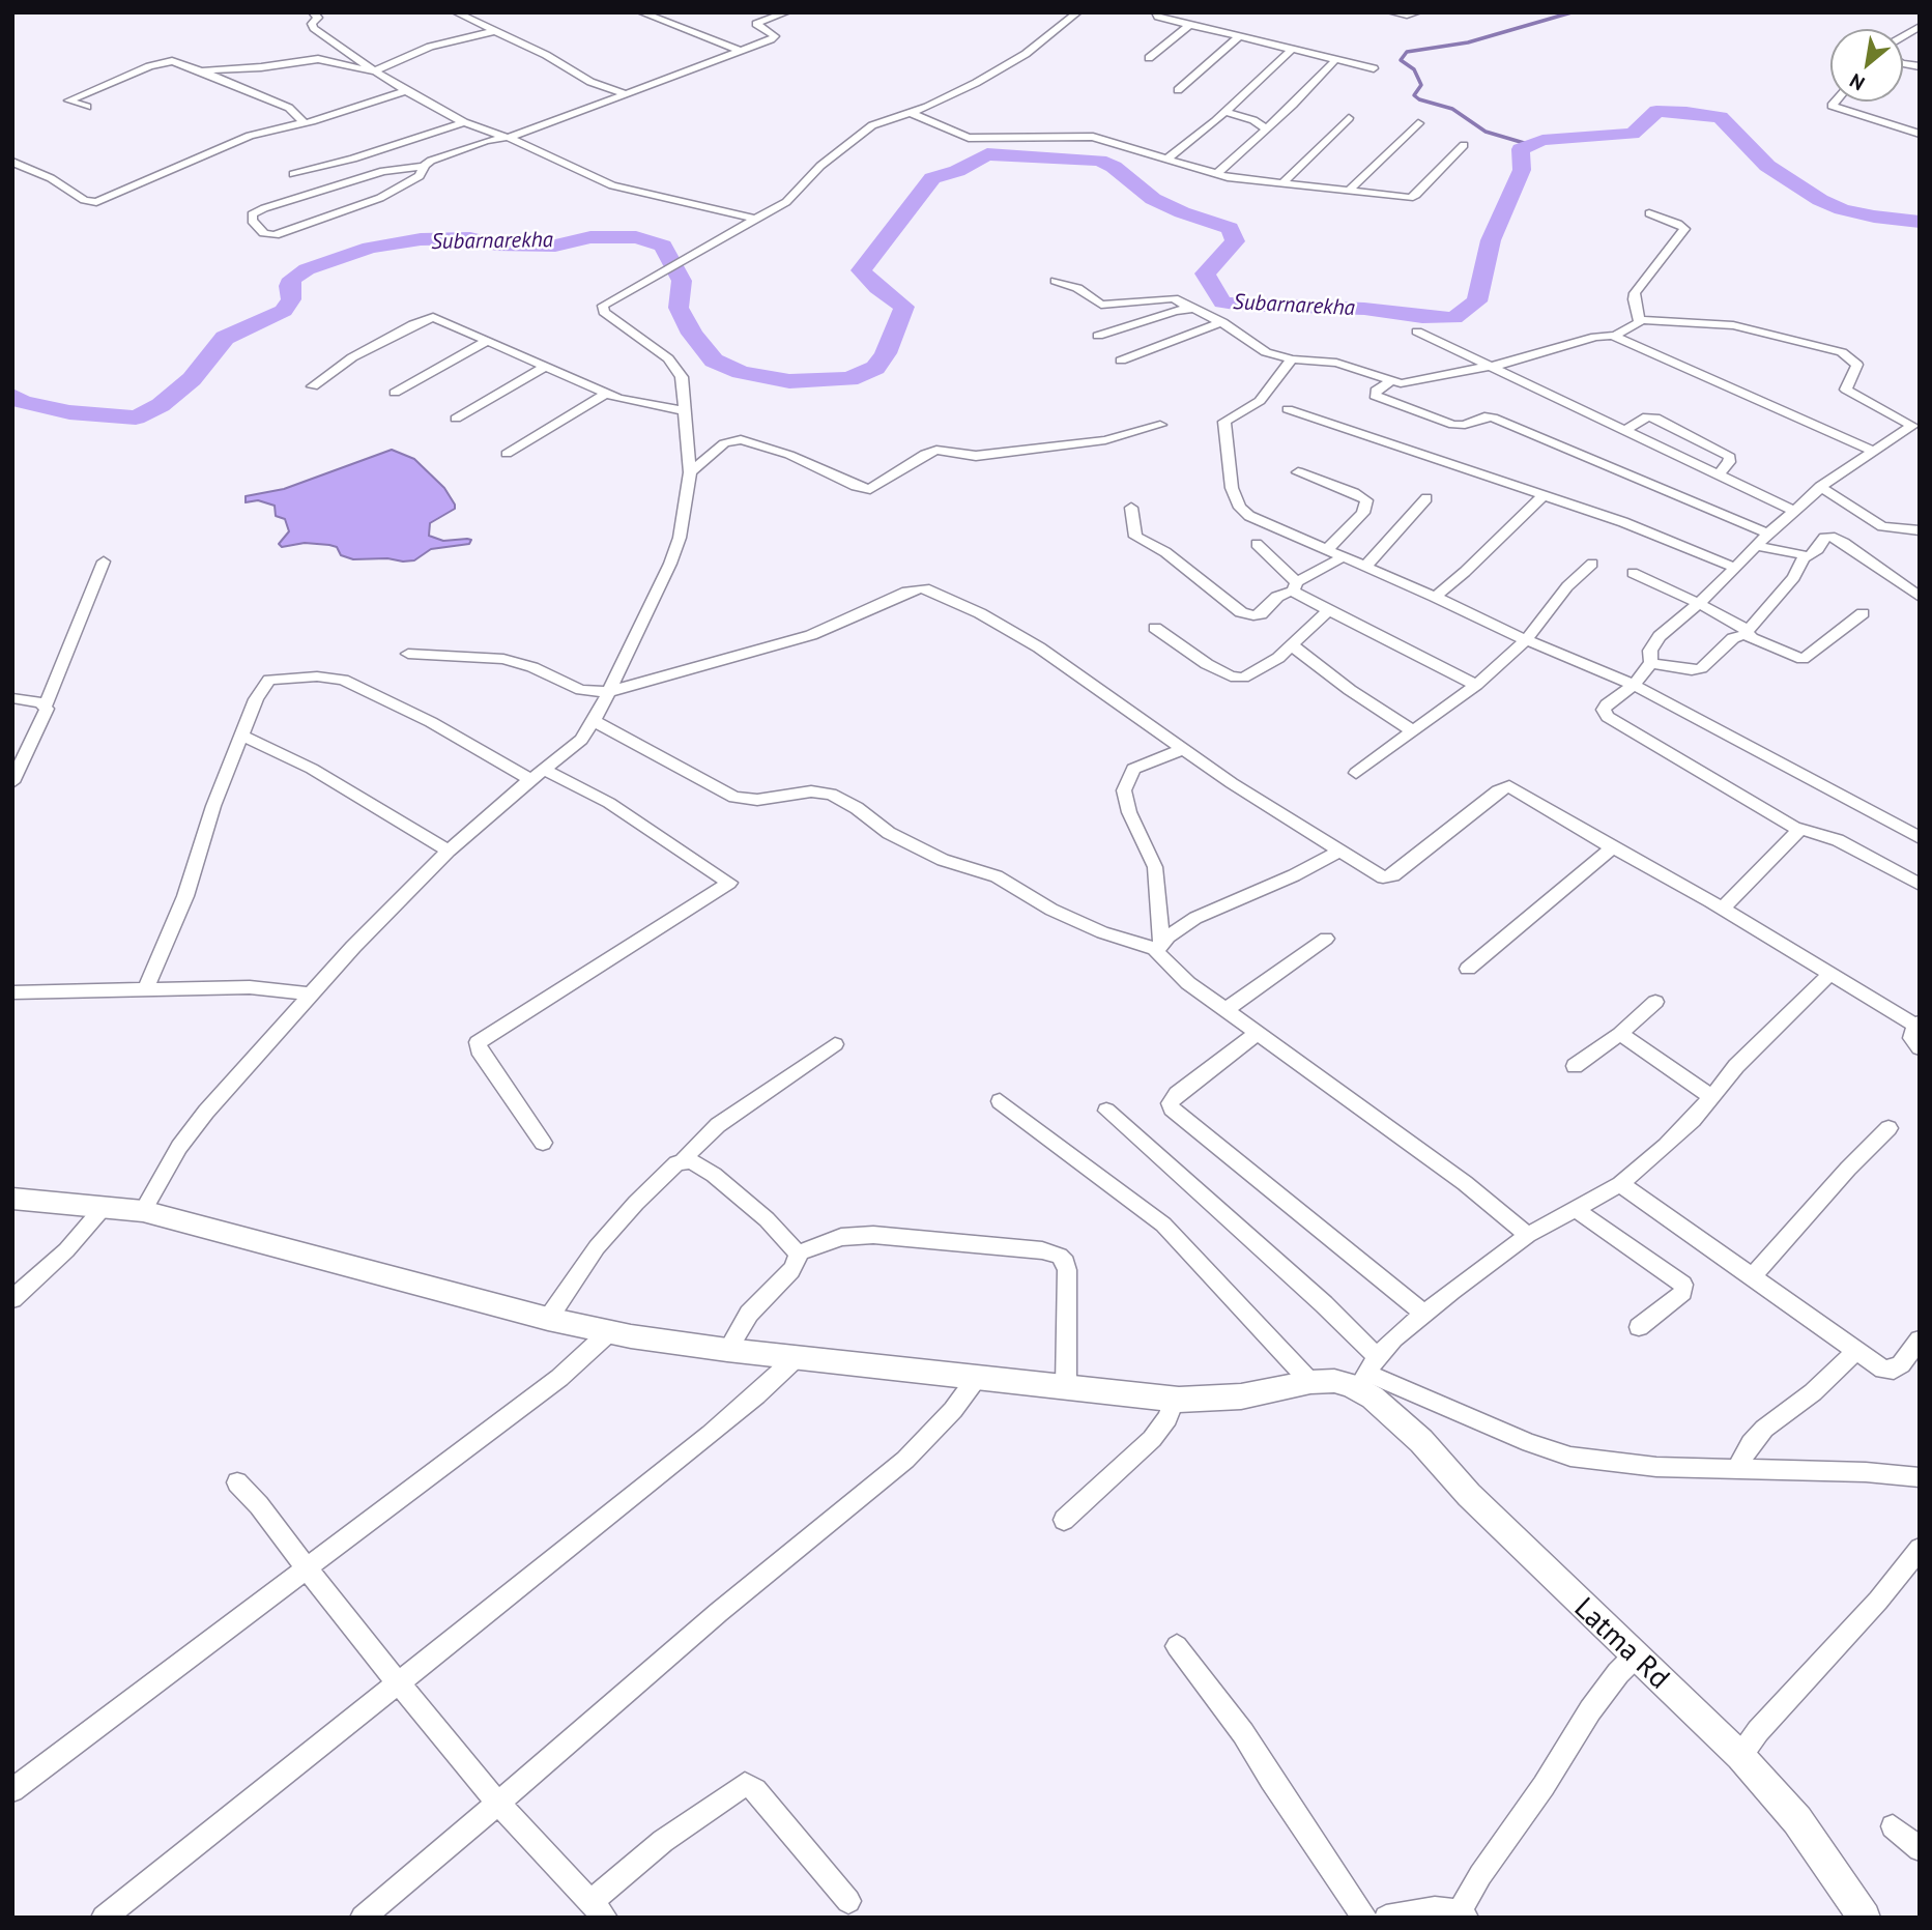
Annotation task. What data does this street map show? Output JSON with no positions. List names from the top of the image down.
{
  "streets": {
    "street": ["Latma Rd"]
  },
  "water": ["Subarnarekha"],
  "north": "bottom left"
}
